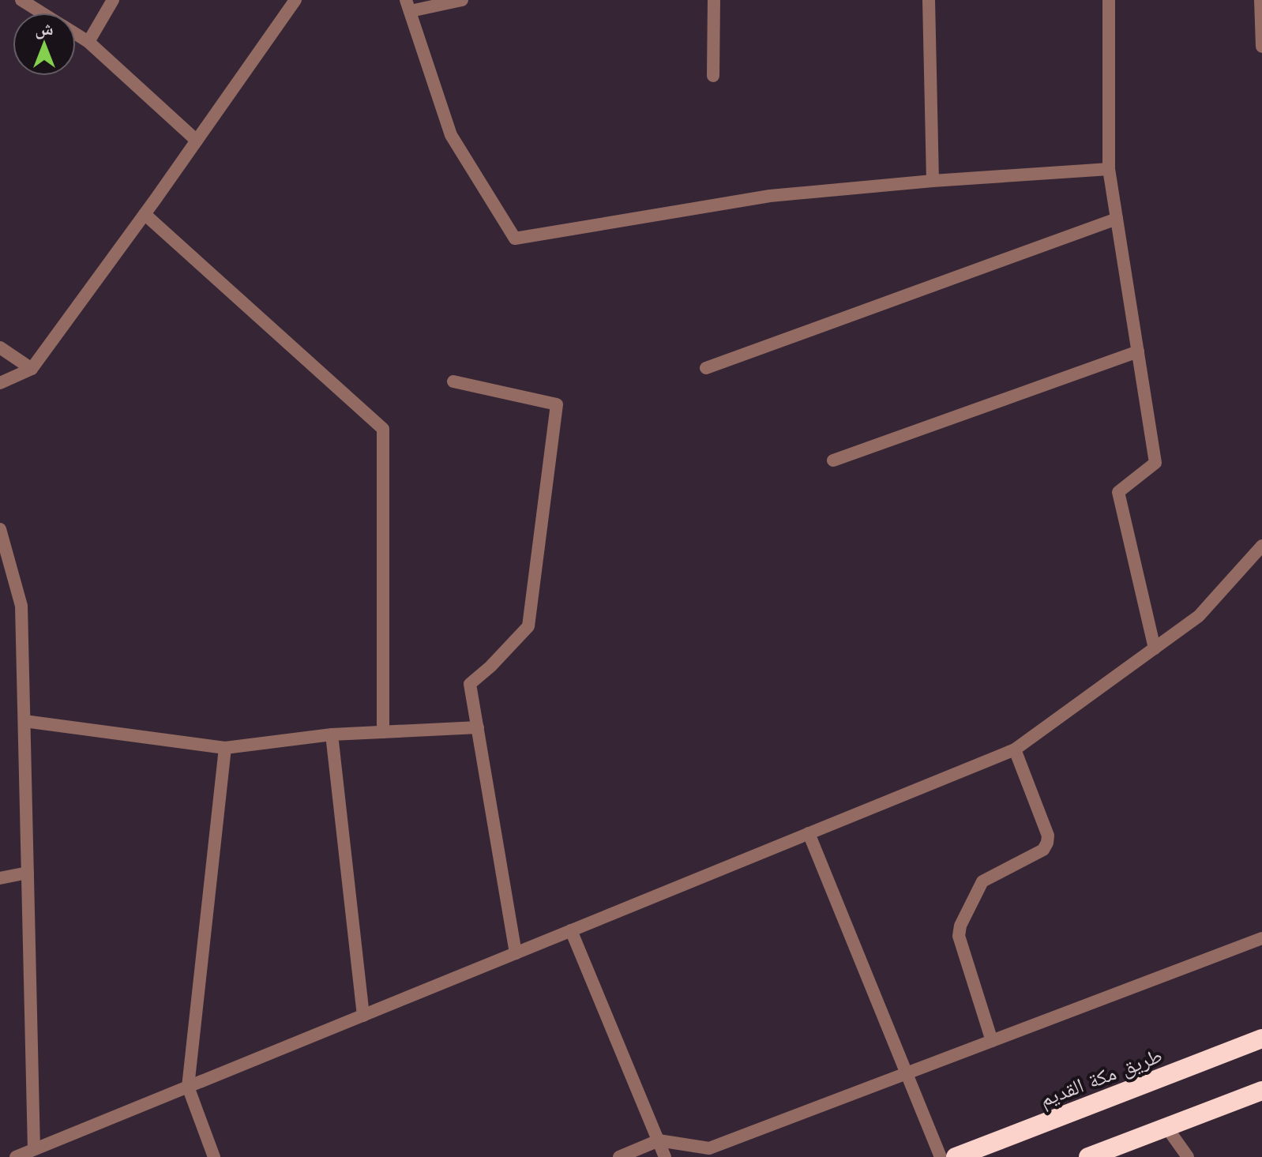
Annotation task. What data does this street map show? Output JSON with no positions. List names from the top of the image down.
{
  "streets": {
    "highway": ["طريق مكة القديم"]
  },
  "north": "top"
}
